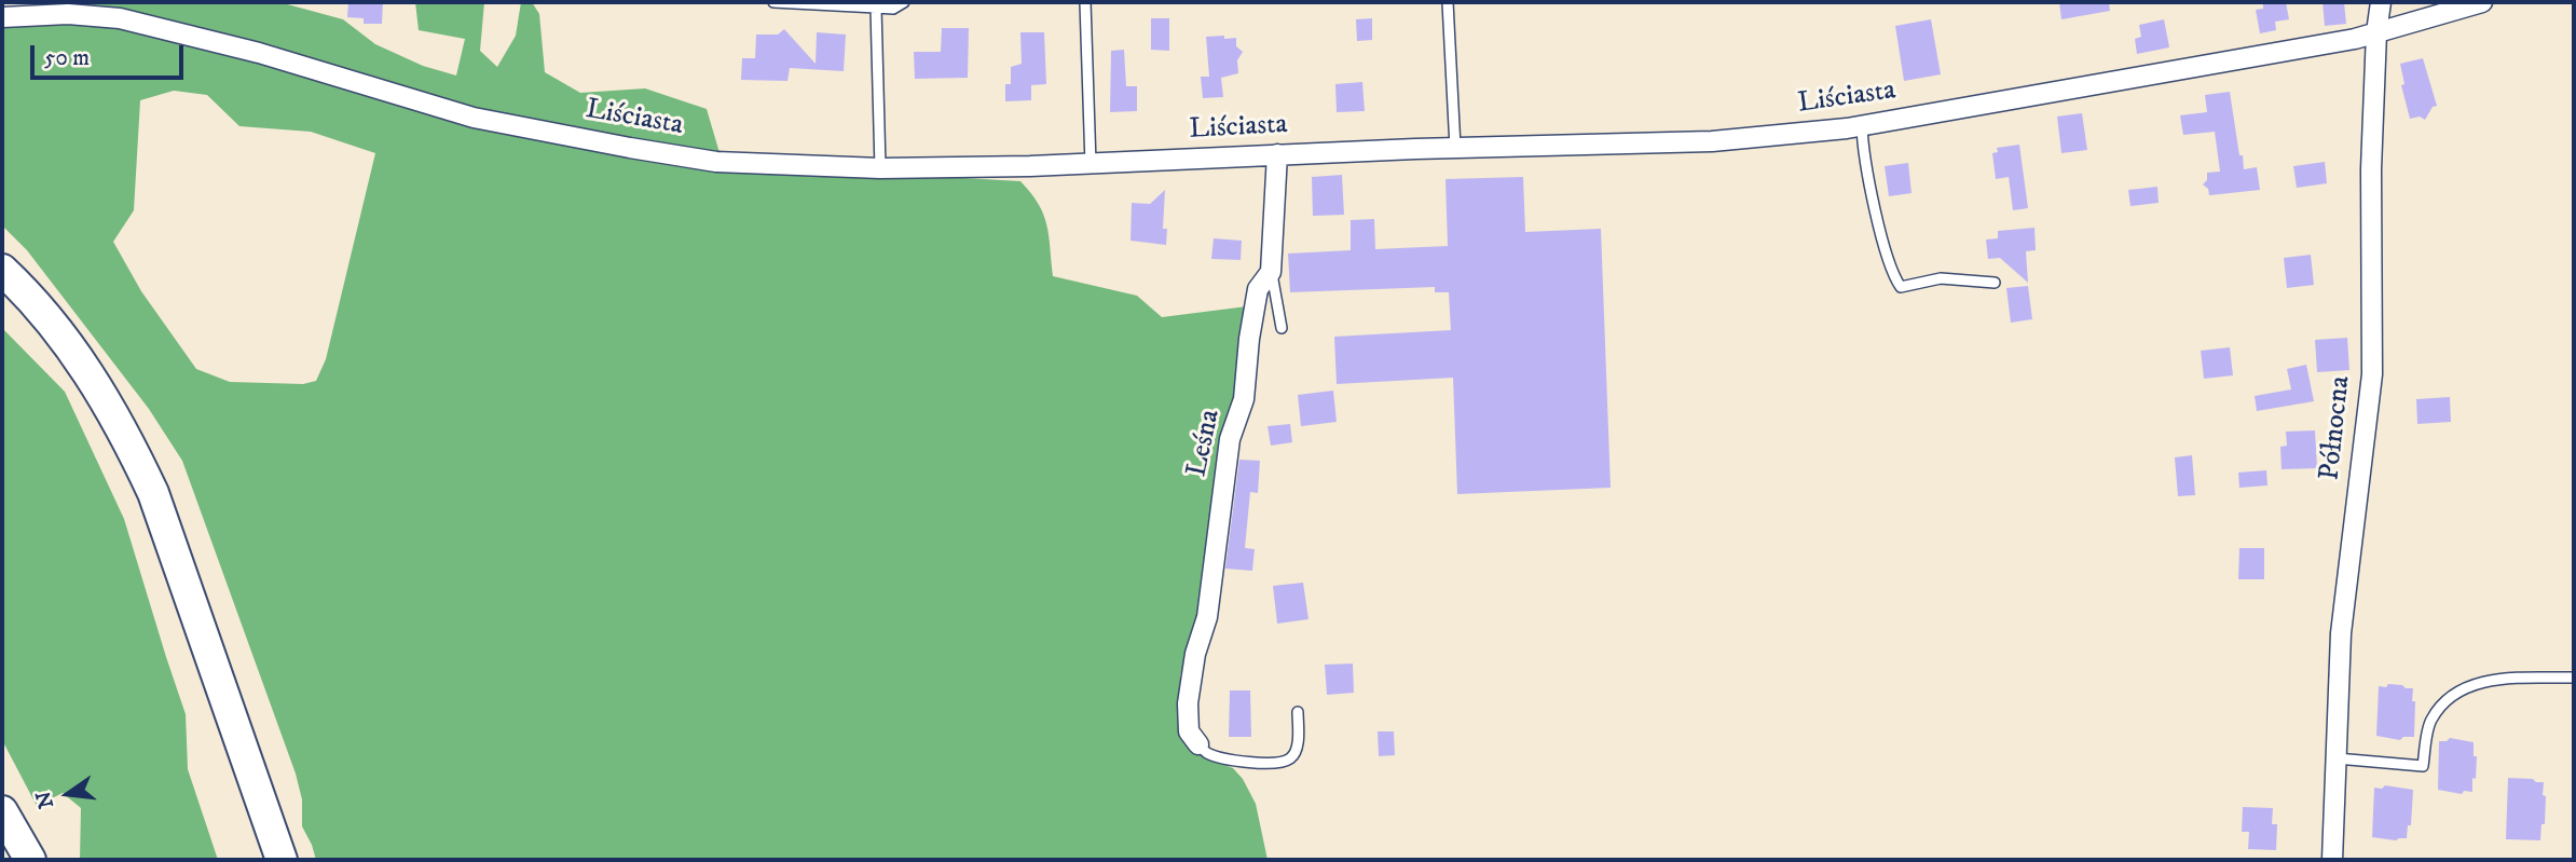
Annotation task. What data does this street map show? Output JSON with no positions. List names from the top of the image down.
{
  "streets": {
    "street": ["Liściasta", "Północna", "Leśna"]
  },
  "crossings": [
    ["Liściasta", "Północna"],
    ["Liściasta", "Leśna"]
  ],
  "scale_bar": "50 m",
  "north": "left"
}
